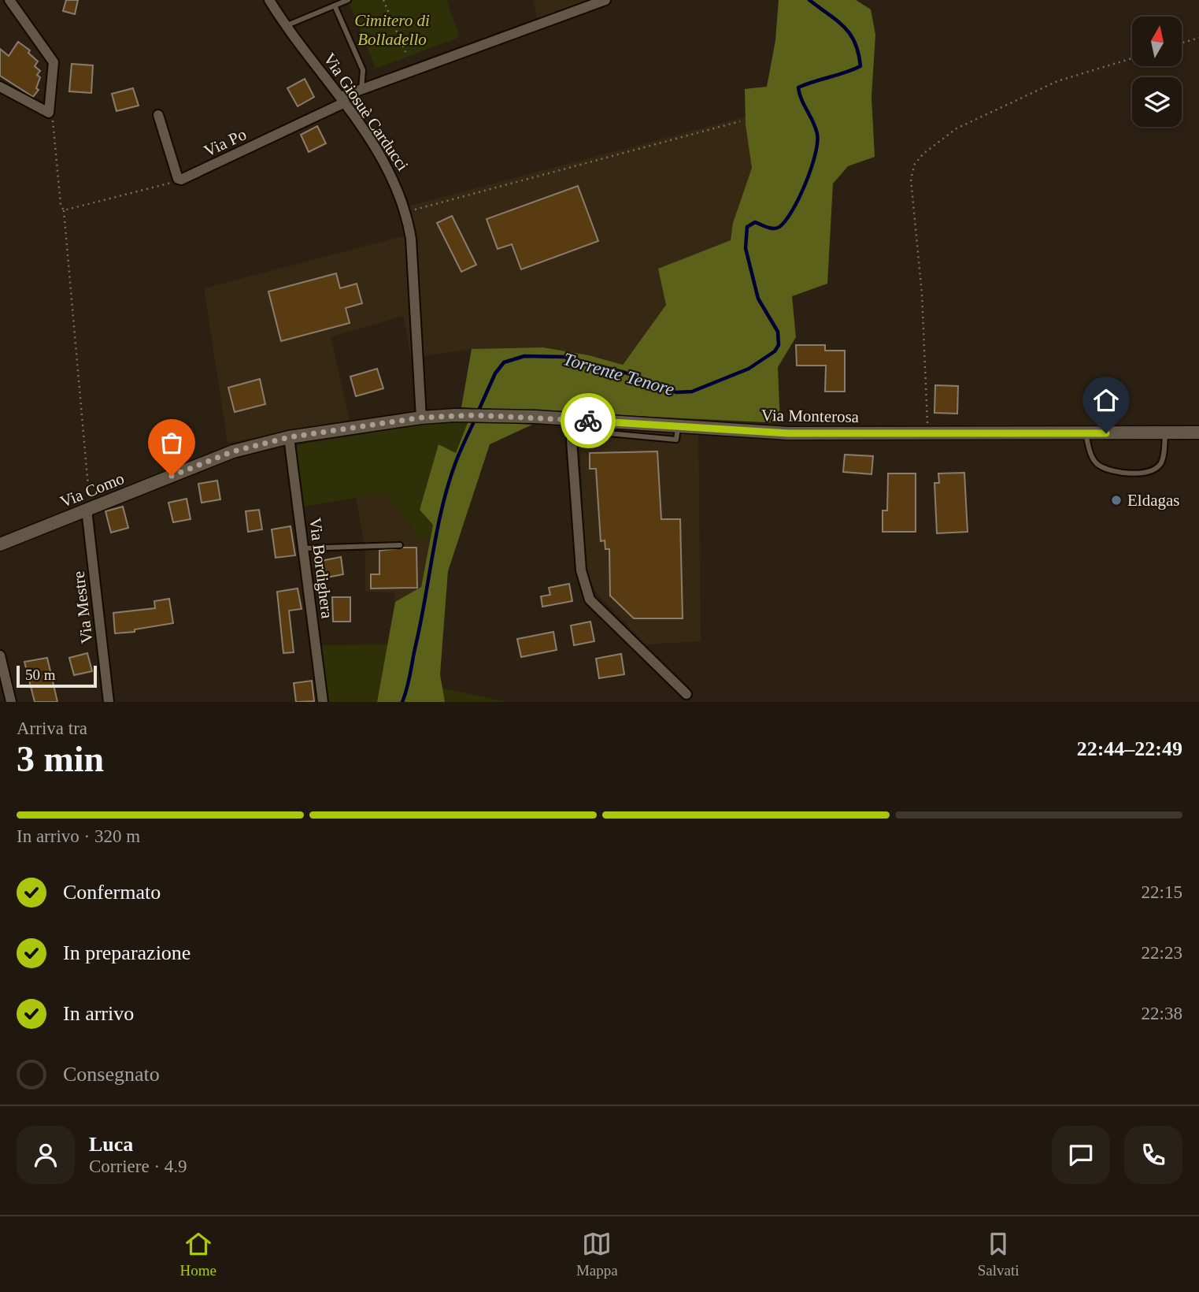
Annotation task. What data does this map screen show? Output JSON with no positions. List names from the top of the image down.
{
  "streets": {
    "main road": ["Via Monterosa", "Via Como"],
    "street": [
      "Via Giosuè Carducci",
      "Via Po",
      "Via Bordighera",
      "Via Mestre"
    ]
  },
  "crossings": [
    ["Via Giosuè Carducci", "Via Po"],
    ["Via Giosuè Carducci", "Via Monterosa"],
    ["Via Giosuè Carducci", "Via Como"],
    ["Via Monterosa", "Via Como"],
    ["Via Como", "Via Bordighera"],
    ["Via Como", "Via Mestre"]
  ],
  "water": ["Torrente Tenore"],
  "parks": ["Cimitero di Bolladello"],
  "places": ["Eldagas"],
  "scale_bar": "50 m",
  "north": "top",
  "page": {
    "scale": "50 m",
    "heading": ["3 min", "Arriva tra", "22:44–22:49"],
    "panel": ["Luca", "Corriere · 4.9"],
    "bar": "In arrivo · 320 m",
    "list": [
      ["Confermato", "22:15"],
      ["In preparazione", "22:23"],
      ["In arrivo", "22:38"],
      "Consegnato"
    ],
    "tabs": ["Home", "Mappa", "Salvati"]
  }
}
